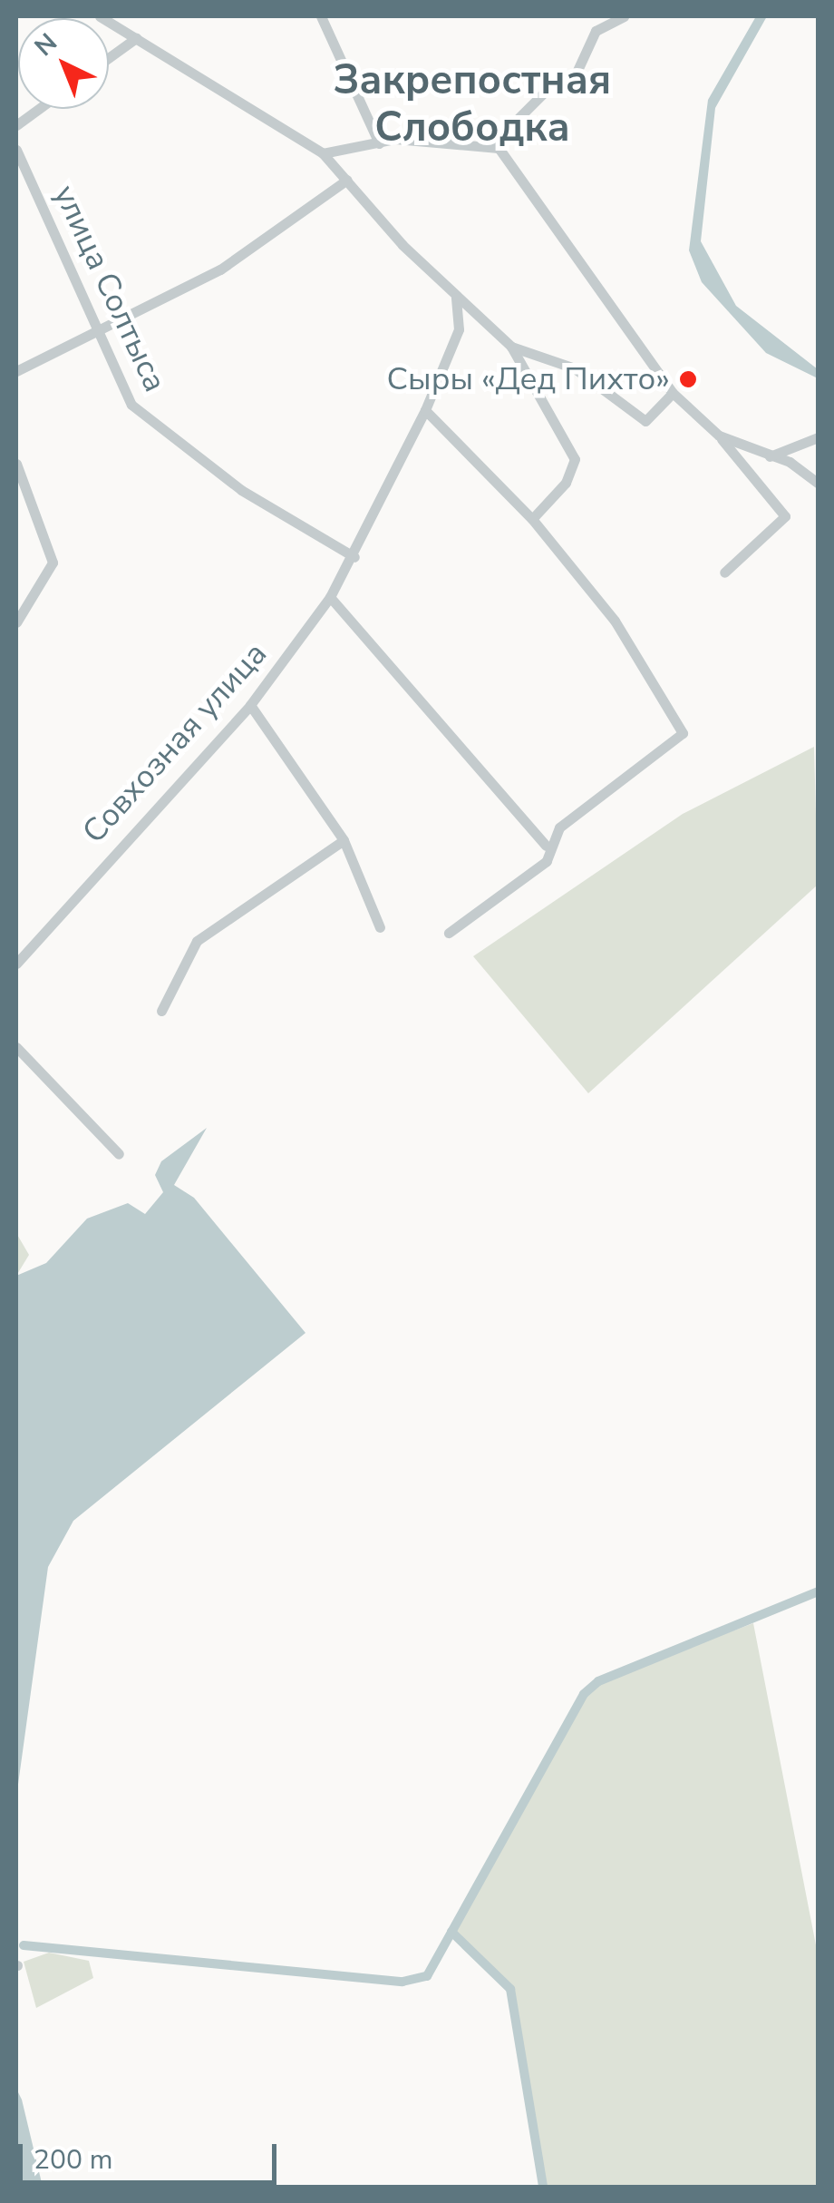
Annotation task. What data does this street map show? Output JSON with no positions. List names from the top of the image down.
{
  "streets": {
    "street": ["улица Солтыса", "Совхозная улица"]
  },
  "crossings": [
    ["улица Солтыса", "Совхозная улица"]
  ],
  "districts": ["Закрепостная Слободка"],
  "places": ["Сыры «Дед Пихто»"],
  "scale_bar": "200 m",
  "north": "top left"
}
